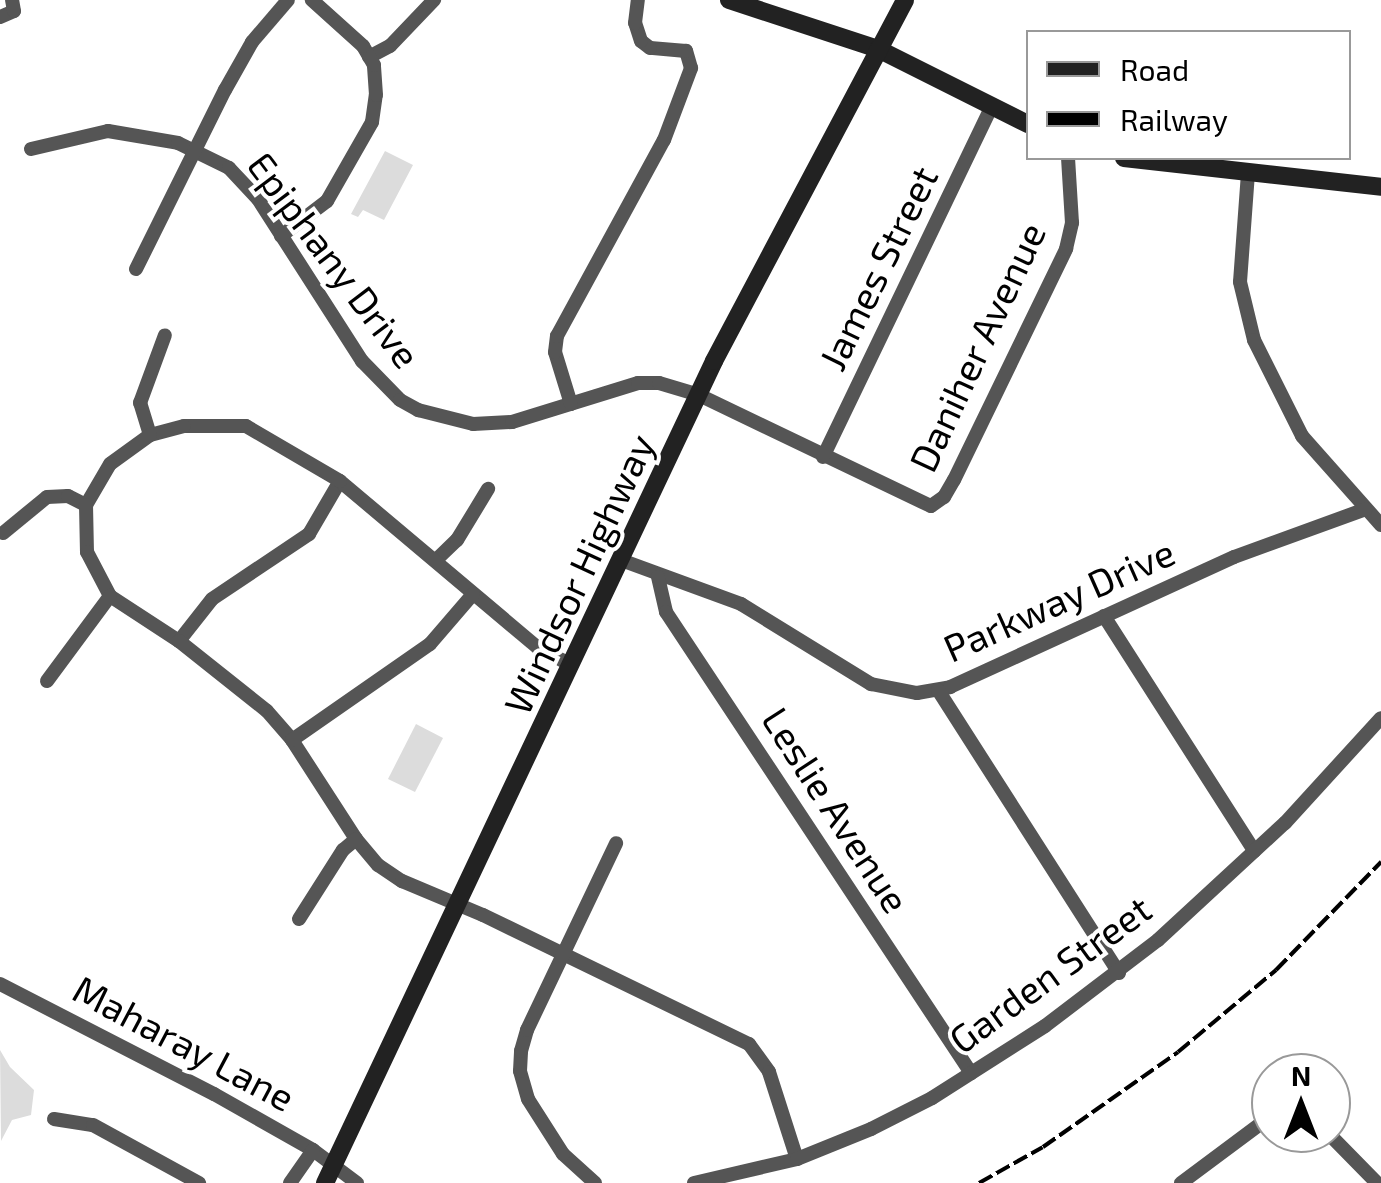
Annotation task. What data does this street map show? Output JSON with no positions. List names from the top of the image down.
{
  "streets": {
    "main road": ["Windsor Highway"],
    "street": [
      "Epiphany Drive",
      "James Street",
      "Daniher Avenue",
      "Parkway Drive",
      "Leslie Avenue",
      "Garden Street",
      "Maharay Lane"
    ]
  },
  "crossings": [
    ["Epiphany Drive", "James Street"],
    ["Epiphany Drive", "Daniher Avenue"],
    ["Epiphany Drive", "Windsor Highway"],
    ["Windsor Highway", "Parkway Drive"],
    ["Windsor Highway", "Maharay Lane"],
    ["Parkway Drive", "Leslie Avenue"],
    ["Leslie Avenue", "Garden Street"]
  ],
  "legend": ["Road", "Railway"],
  "north": "top"
}
